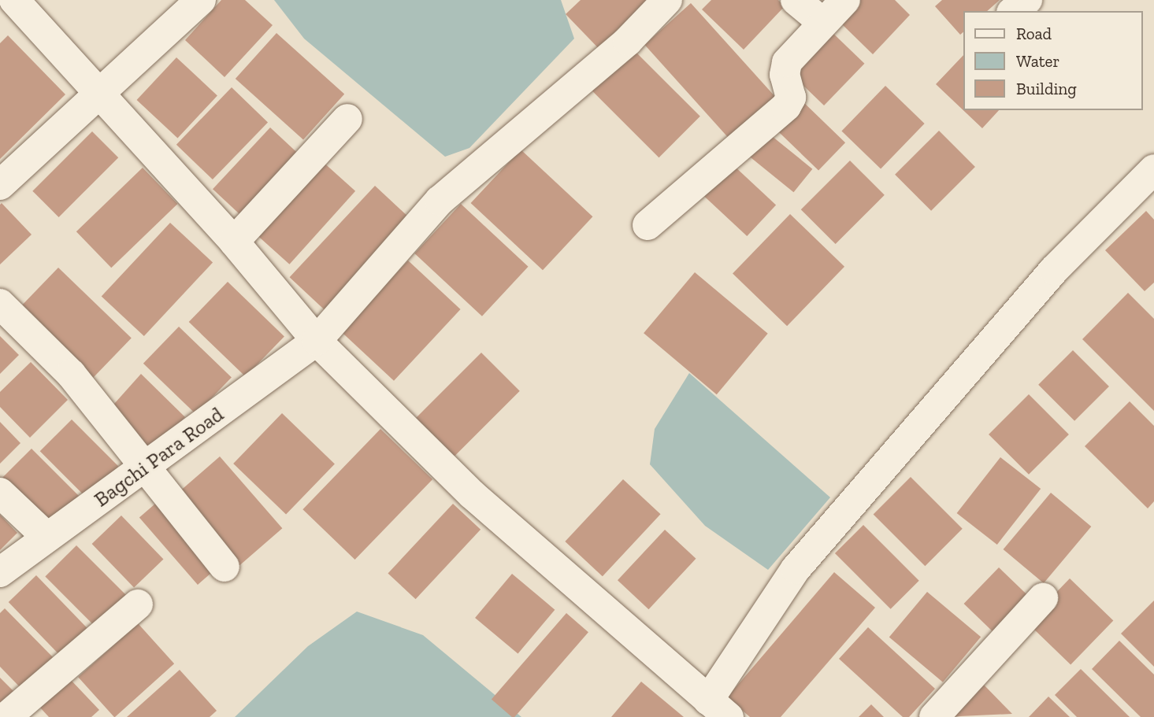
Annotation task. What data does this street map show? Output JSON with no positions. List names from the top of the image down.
{
  "streets": {
    "street": ["Bagchi Para Road"]
  },
  "legend": ["Road", "Water", "Building"]
}
